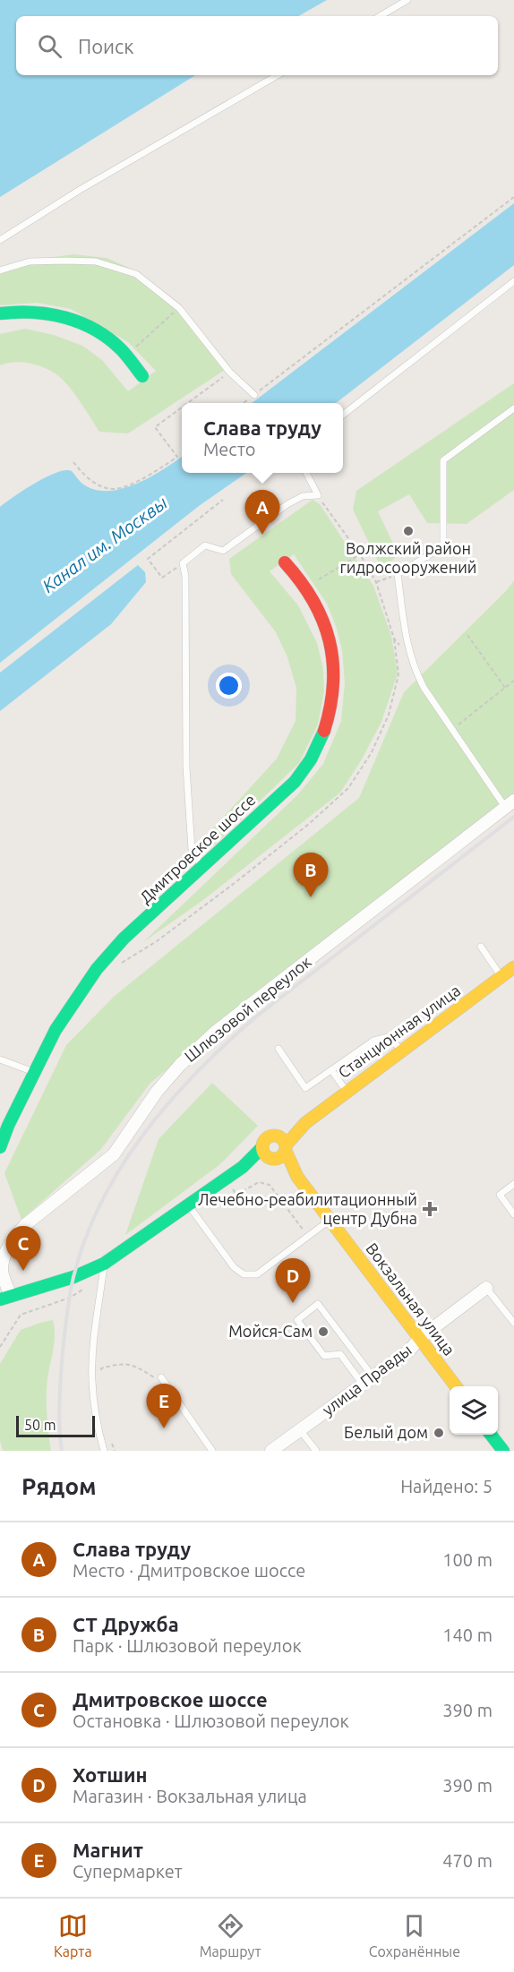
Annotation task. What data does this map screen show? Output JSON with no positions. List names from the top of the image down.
{
  "streets": {
    "main road": ["Дмитровское шоссе", "Станционная улица", "Вокзальная улица"],
    "street": ["Шлюзовой переулок", "улица Правды"]
  },
  "crossings": [
    ["Станционная улица", "Вокзальная улица"],
    ["Вокзальная улица", "улица Правды"]
  ],
  "water": ["Канал им. Москвы"],
  "places": {
    "other": ["Волжский район гидросооружений", "Мойся-Сам", "Белый дом"],
    "health": ["Лечебно-реабилитационный центр Дубна"]
  },
  "scale_bar": "50 m",
  "page": {
    "search": "Поиск",
    "popup": ["Слава труду", "Место"],
    "pins": [
      "A",
      "B",
      "C",
      "D",
      "E"
    ],
    "scale": "50 m",
    "heading": ["Рядом", "Найдено: 5"],
    "list": [
      {
        "mark": "A",
        "name": "Слава труду",
        "note": "Место · Дмитровское шоссе",
        "value": "100 m"
      },
      {
        "mark": "B",
        "name": "СТ Дружба",
        "note": "Парк · Шлюзовой переулок",
        "value": "140 m"
      },
      {
        "mark": "C",
        "name": "Дмитровское шоссе",
        "note": "Остановка · Шлюзовой переулок",
        "value": "390 m"
      },
      {
        "mark": "D",
        "name": "Хотшин",
        "note": "Магазин · Вокзальная улица",
        "value": "390 m"
      },
      {
        "mark": "E",
        "name": "Магнит",
        "note": "Супермаркет",
        "value": "470 m"
      }
    ],
    "nav": ["Карта", "Маршрут", "Сохранённые"]
  }
}
